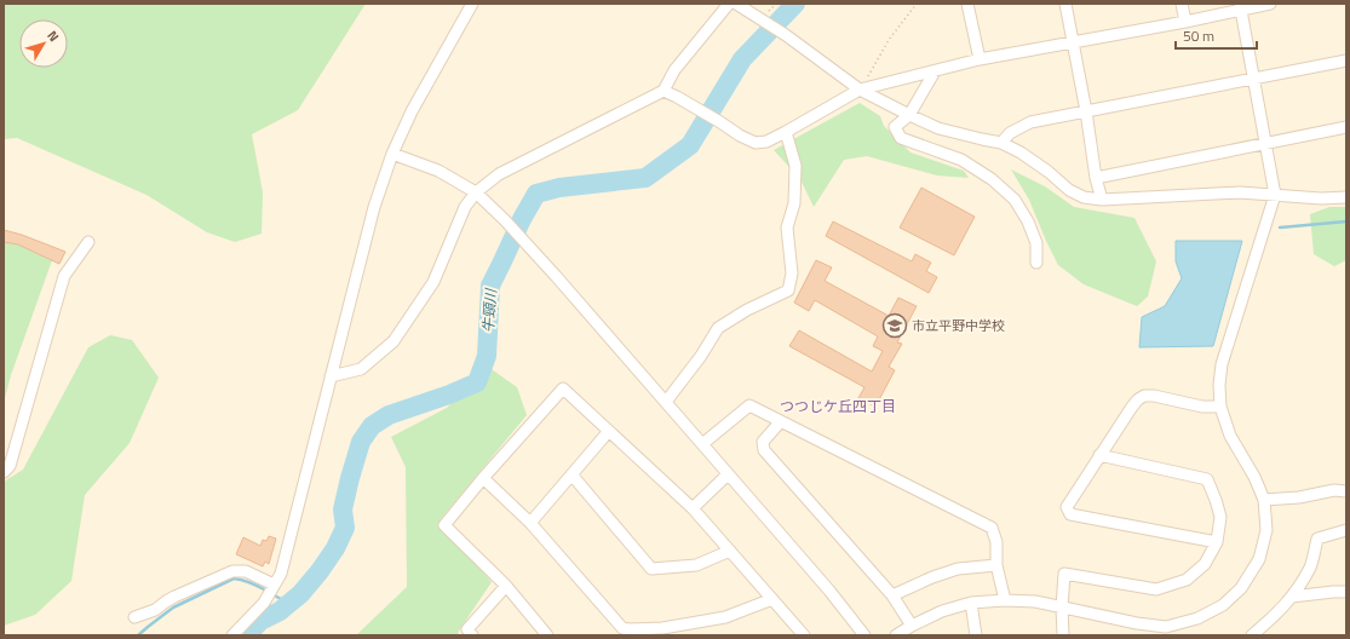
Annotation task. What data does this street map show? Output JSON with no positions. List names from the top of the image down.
{
  "districts": ["つつじケ丘四丁目"],
  "water": ["牛頸川"],
  "places": {
    "school or university": ["市立平野中学校"]
  },
  "scale_bar": "50 m",
  "north": "top right"
}
